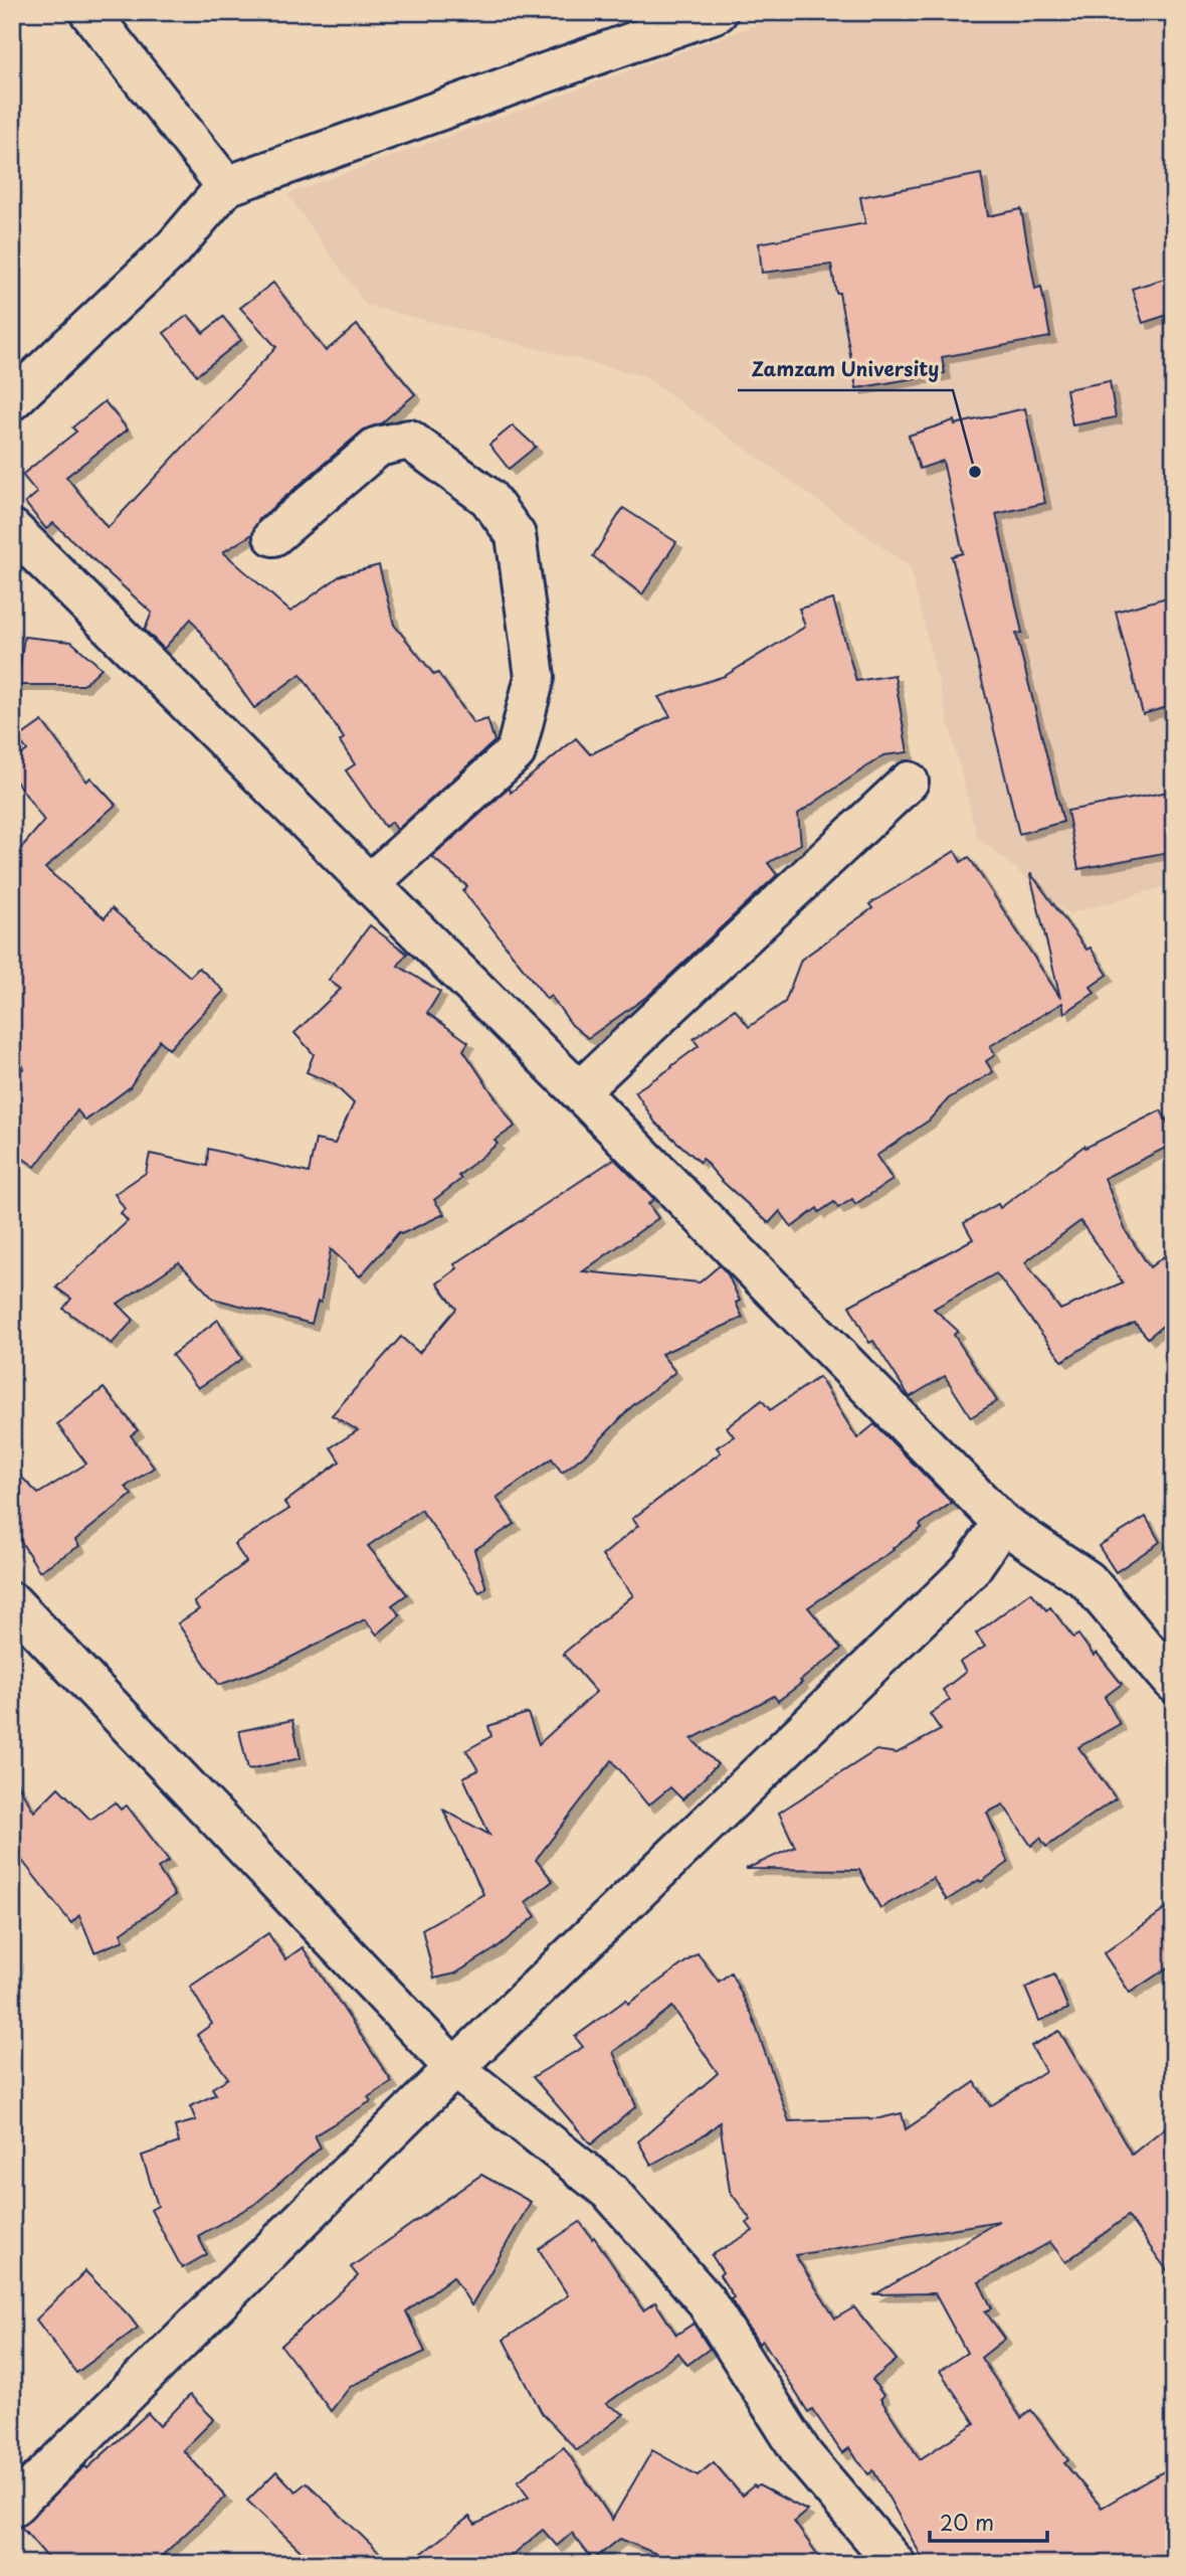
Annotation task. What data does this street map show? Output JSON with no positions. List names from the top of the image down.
{
  "places": ["Zamzam University"],
  "scale_bar": "20 m"
}
